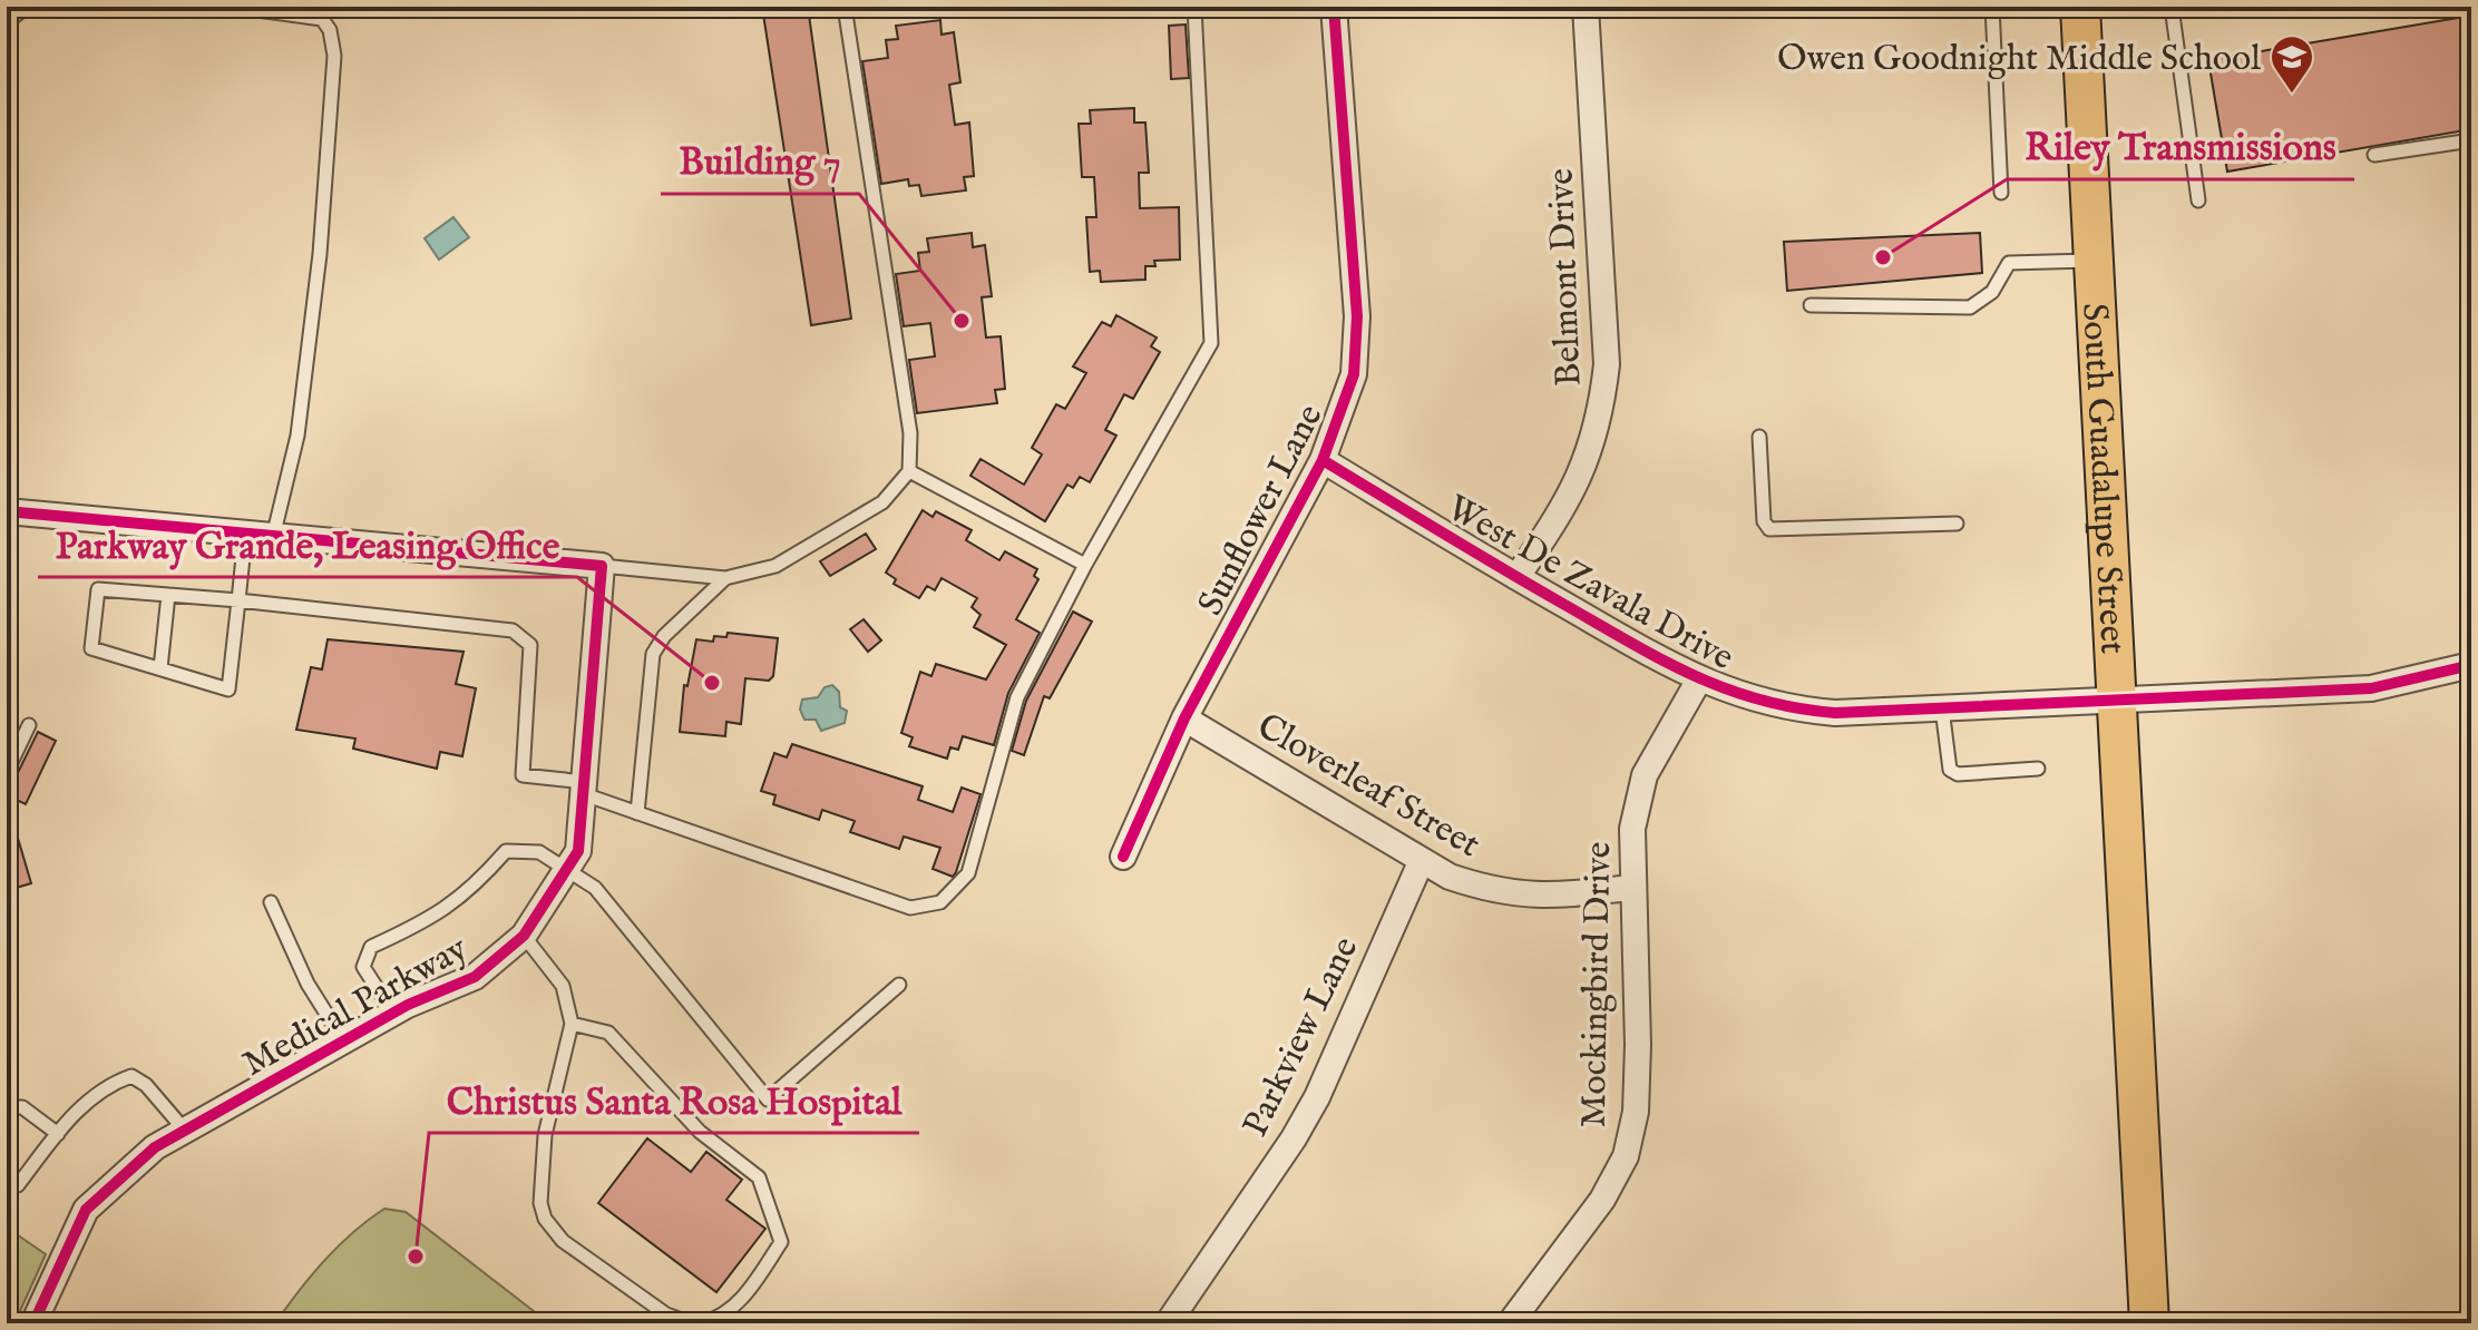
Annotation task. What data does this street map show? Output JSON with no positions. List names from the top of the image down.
{
  "streets": {
    "main road": ["South Guadalupe Street"],
    "street": [
      "Belmont Drive",
      "Sunflower Lane",
      "West De Zavala Drive",
      "Cloverleaf Street",
      "Mockingbird Drive",
      "Medical Parkway",
      "Parkview Lane"
    ]
  },
  "crossings": [
    ["Belmont Drive", "West De Zavala Drive"],
    ["South Guadalupe Street", "West De Zavala Drive"],
    ["Sunflower Lane", "West De Zavala Drive"],
    ["Sunflower Lane", "Cloverleaf Street"],
    ["West De Zavala Drive", "Mockingbird Drive"],
    ["Cloverleaf Street", "Mockingbird Drive"],
    ["Cloverleaf Street", "Parkview Lane"]
  ],
  "places": {
    "school or university": ["Owen Goodnight Middle School"],
    "other": [
      "Riley Transmissions",
      "Building 7",
      "Parkway Grande, Leasing Office",
      "Christus Santa Rosa Hospital"
    ]
  }
}
